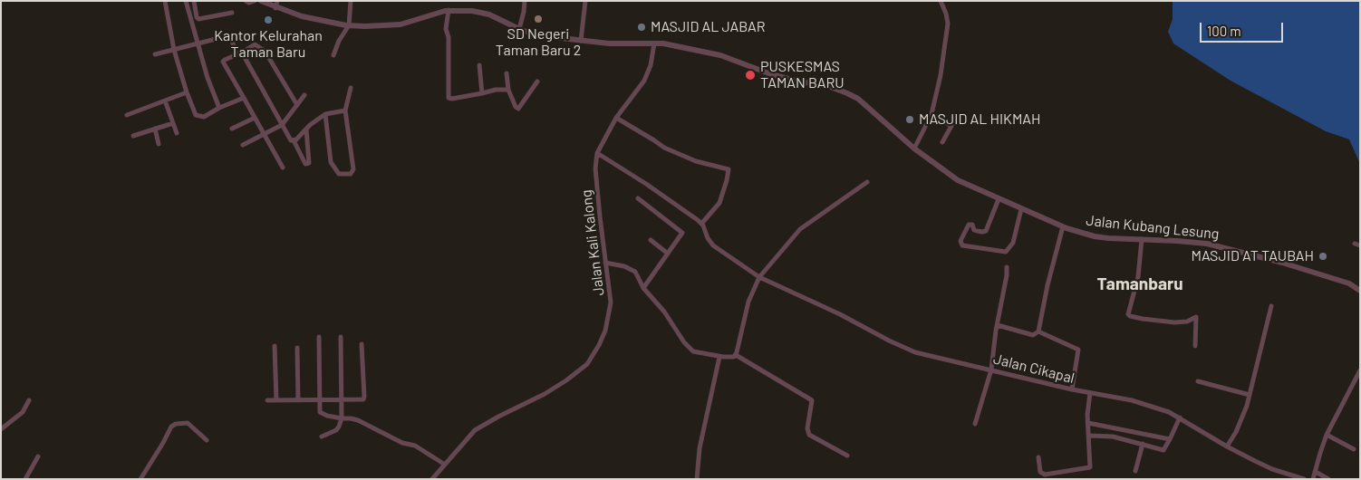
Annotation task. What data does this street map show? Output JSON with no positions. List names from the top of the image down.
{
  "streets": {
    "street": ["Jalan Kubang Lesung", "Jalan Kali Kalong", "Jalan Cikapal"]
  },
  "crossings": [
    ["Jalan Kubang Lesung", "Jalan Kali Kalong"]
  ],
  "districts": ["Tamanbaru"],
  "places": [
    "SD Negeri Taman Baru 2",
    "Kantor Kelurahan Taman Baru",
    "MASJID AL JABAR",
    "PUSKESMAS TAMAN BARU",
    "MASJID AL HIKMAH",
    "MASJID AT TAUBAH"
  ],
  "scale_bar": "100 m"
}
